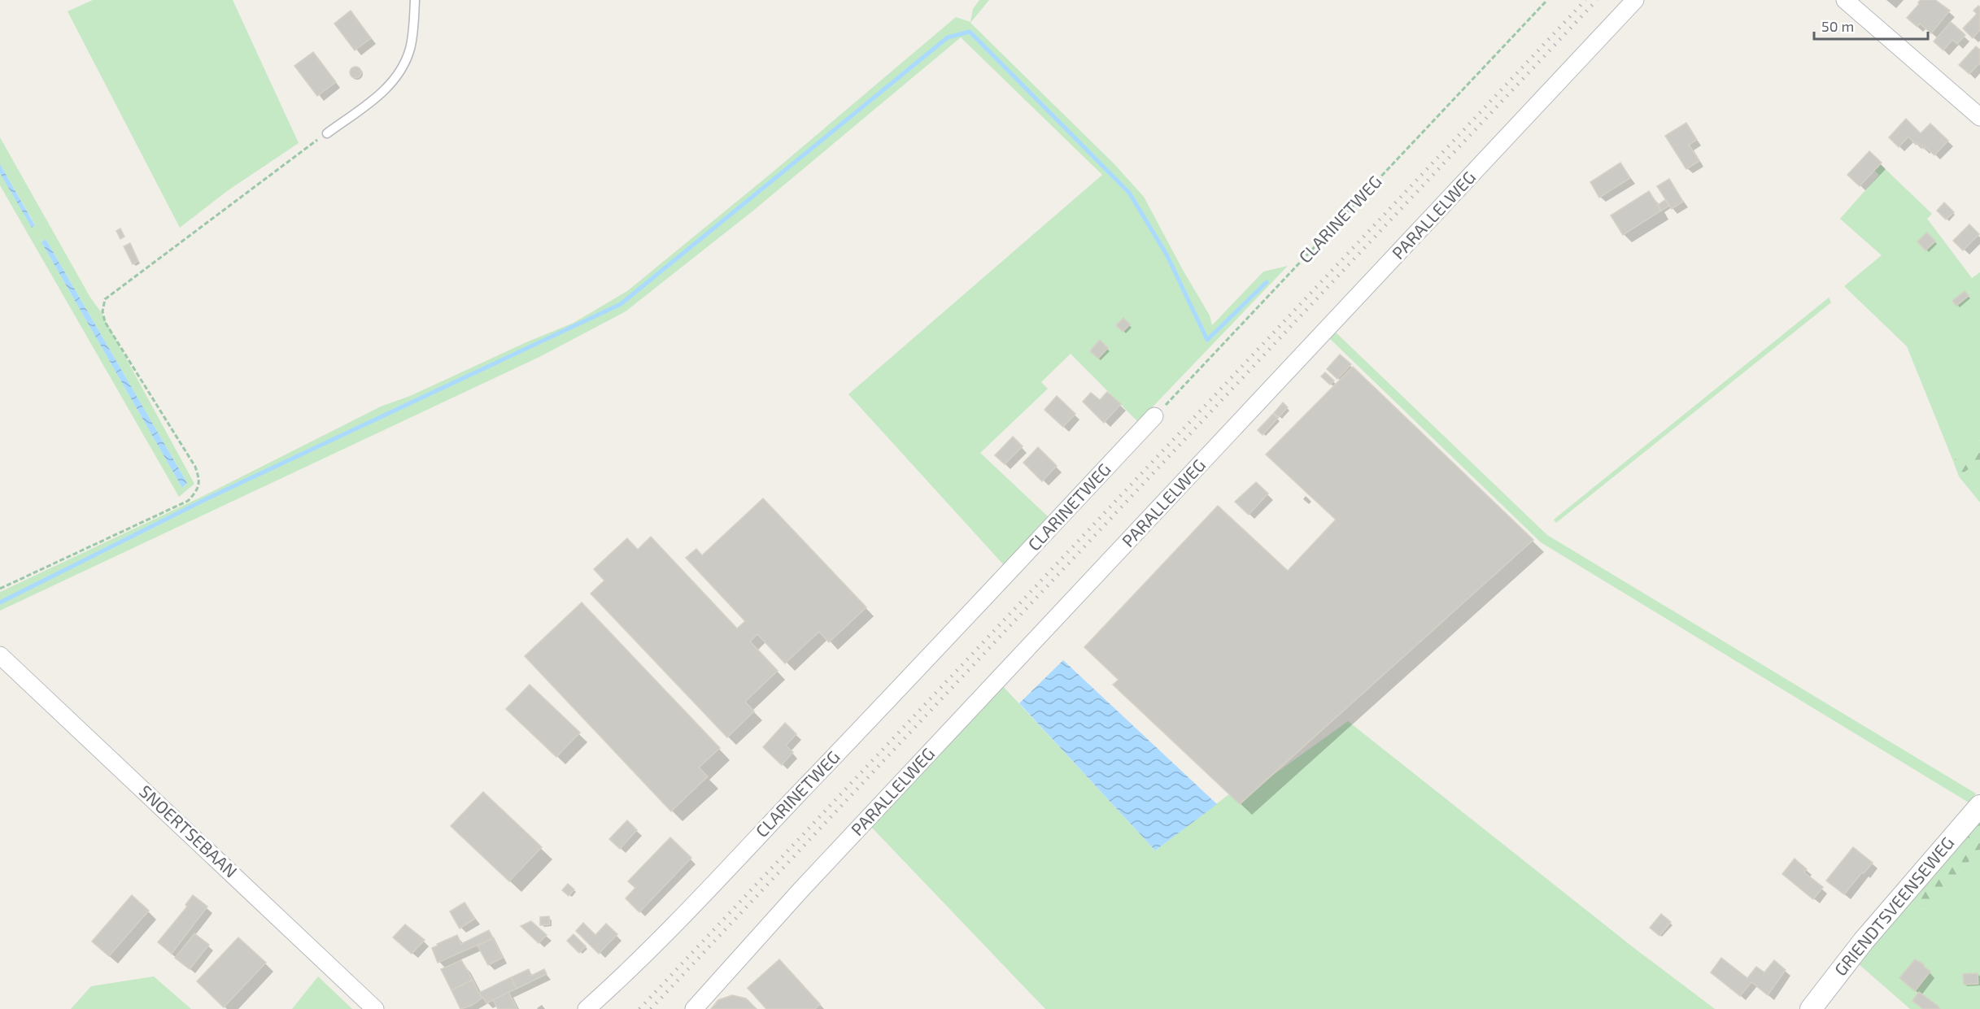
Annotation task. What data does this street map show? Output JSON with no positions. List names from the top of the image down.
{
  "streets": {
    "street": [
      "PARALLELWEG",
      "CLARINETWEG",
      "SNOERTSEBAAN",
      "GRIENDTSVEENSEWEG"
    ]
  },
  "scale_bar": "50 m"
}
